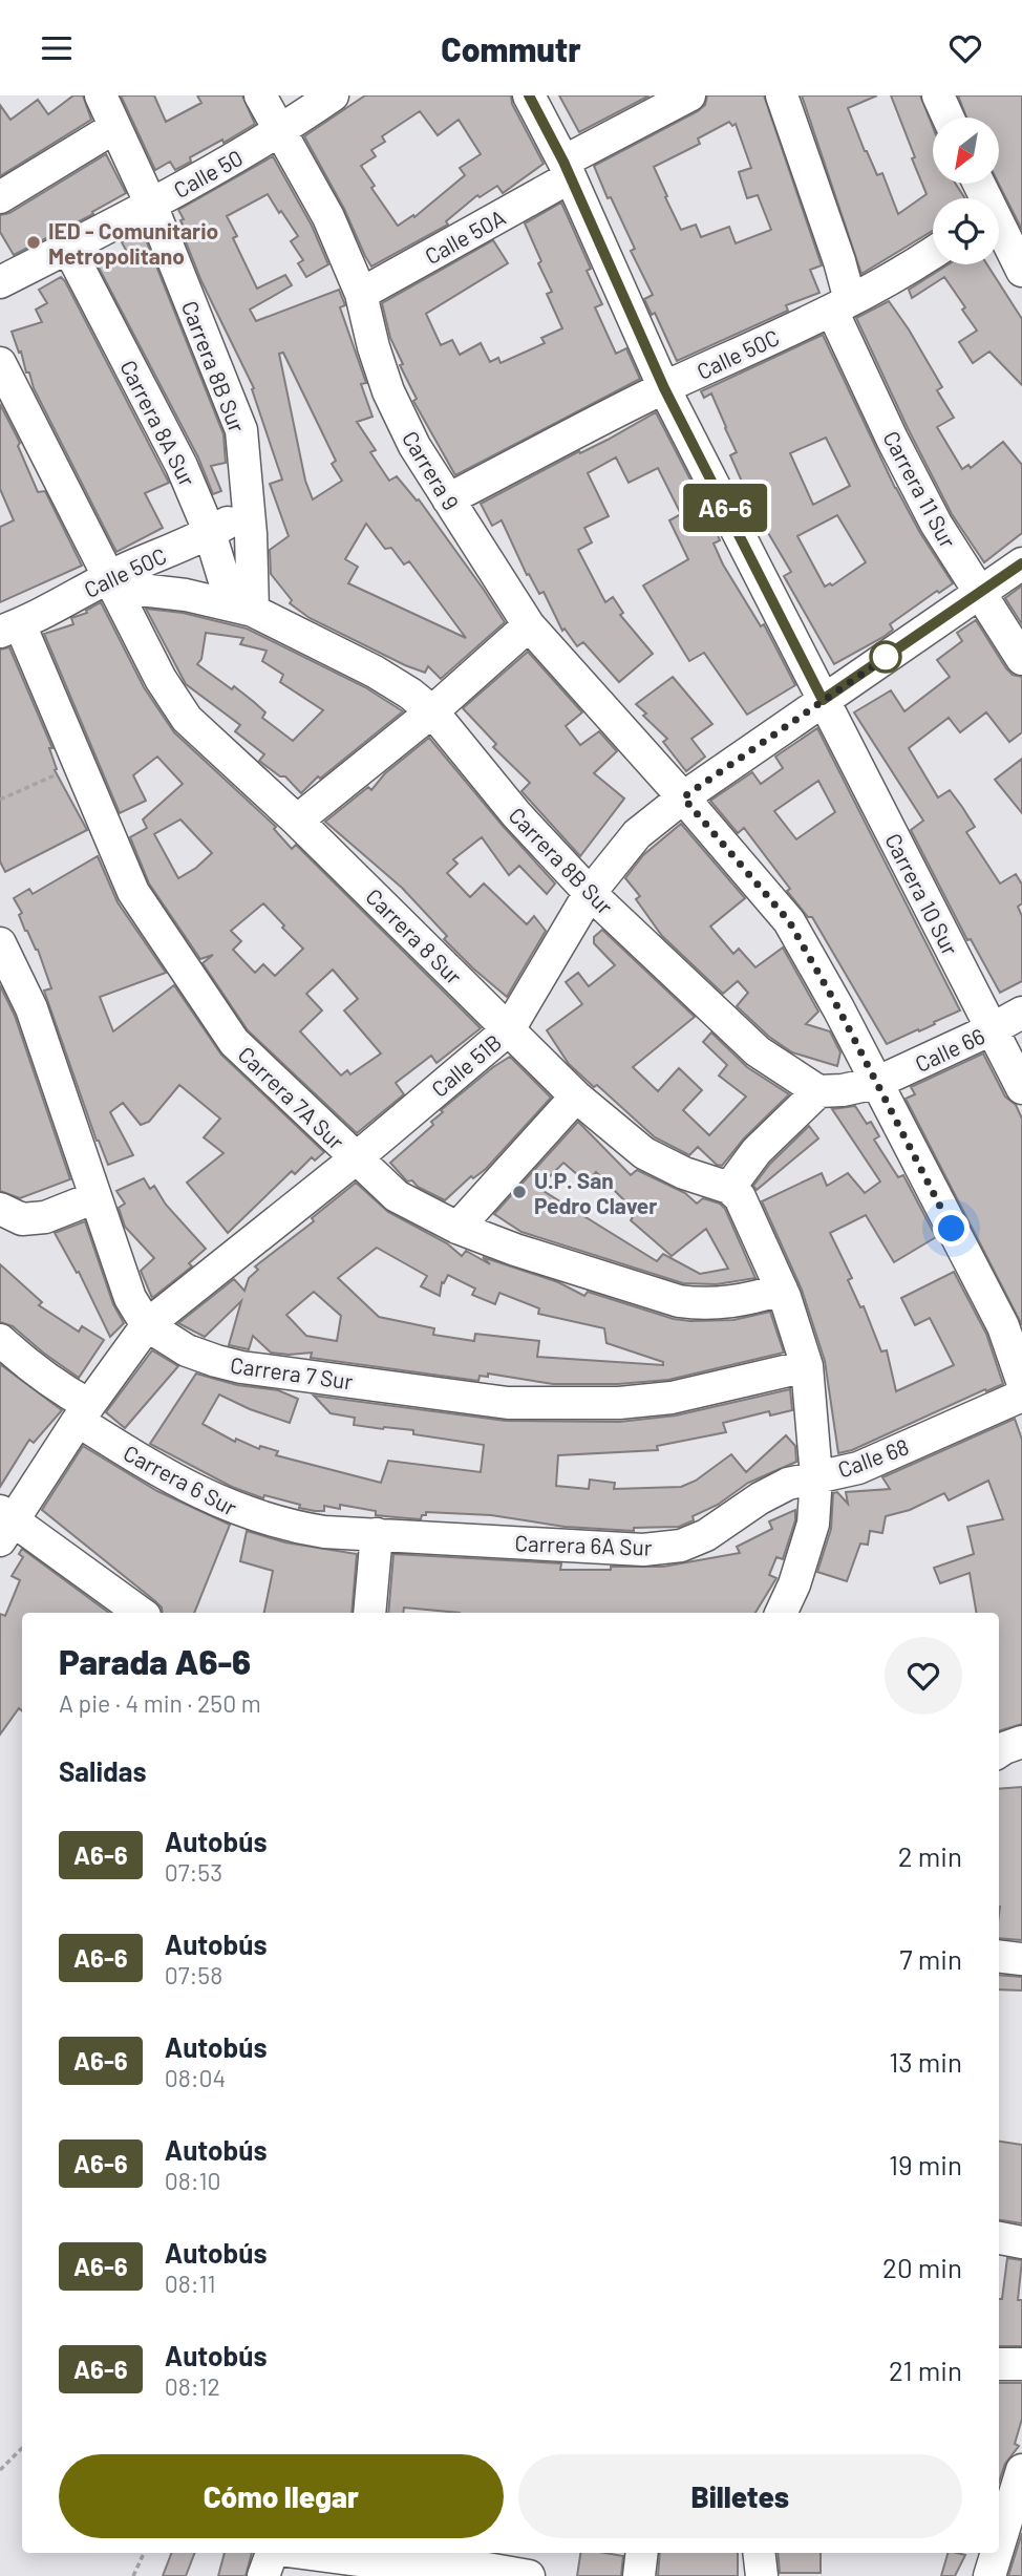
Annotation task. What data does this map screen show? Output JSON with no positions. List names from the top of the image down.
{
  "streets": {
    "street": [
      "Calle 50",
      "Calle 50A",
      "Calle 50C",
      "Carrera 8B Sur",
      "Carrera 8A Sur",
      "Carrera 9",
      "Carrera 11 Sur",
      "Carrera 10 Sur",
      "Carrera 8 Sur",
      "Calle 66",
      "Calle 51B",
      "Carrera 7A Sur",
      "Carrera 7 Sur",
      "Calle 68",
      "Carrera 6 Sur",
      "Carrera 6A Sur"
    ]
  },
  "crossings": [
    ["Calle 50", "Carrera 8B Sur"],
    ["Calle 50", "Carrera 8A Sur"],
    ["Calle 50", "Carrera 9"],
    ["Calle 50A", "Carrera 9"],
    ["Calle 50A", "Carrera 10 Sur"],
    ["Calle 50C", "Carrera 8B Sur"],
    ["Calle 50C", "Carrera 8A Sur"],
    ["Calle 50C", "Carrera 9"],
    ["Calle 50C", "Carrera 11 Sur"],
    ["Calle 50C", "Carrera 10 Sur"],
    ["Calle 50C", "Carrera 8 Sur"],
    ["Calle 50C", "Carrera 7A Sur"],
    ["Carrera 8B Sur", "Carrera 8A Sur"],
    ["Carrera 8B Sur", "Carrera 8 Sur"],
    ["Carrera 8B Sur", "Calle 51B"],
    ["Carrera 9", "Calle 66"],
    ["Carrera 9", "Calle 51B"],
    ["Carrera 11 Sur", "Calle 51B"],
    ["Carrera 10 Sur", "Calle 66"],
    ["Carrera 10 Sur", "Calle 51B"],
    ["Carrera 8 Sur", "Calle 51B"],
    ["Calle 51B", "Carrera 7A Sur"],
    ["Calle 51B", "Carrera 7 Sur"],
    ["Calle 51B", "Carrera 6 Sur"],
    ["Calle 68", "Carrera 6A Sur"],
    ["Carrera 6 Sur", "Carrera 6A Sur"]
  ],
  "places": ["IED - Comunitario Metropolitano", "U.P. San Pedro Claver"],
  "lines": ["bus line A6-6"],
  "north": "bottom left",
  "page": {
    "header": "Commutr",
    "on_map": "A6-6",
    "heading": [
      ["Parada A6-6", "A pie · 4 min · 250 m"],
      "Salidas"
    ],
    "list": [
      {
        "mark": "A6-6",
        "name": "Autobús",
        "note": "07:53",
        "value": "2 min"
      },
      {
        "mark": "A6-6",
        "name": "Autobús",
        "note": "07:58",
        "value": "7 min"
      },
      {
        "mark": "A6-6",
        "name": "Autobús",
        "note": "08:04",
        "value": "13 min"
      },
      {
        "mark": "A6-6",
        "name": "Autobús",
        "note": "08:10",
        "value": "19 min"
      },
      {
        "mark": "A6-6",
        "name": "Autobús",
        "note": "08:11",
        "value": "20 min"
      },
      {
        "mark": "A6-6",
        "name": "Autobús",
        "note": "08:12",
        "value": "21 min"
      }
    ],
    "buttons": ["Cómo llegar", "Billetes"]
  }
}
